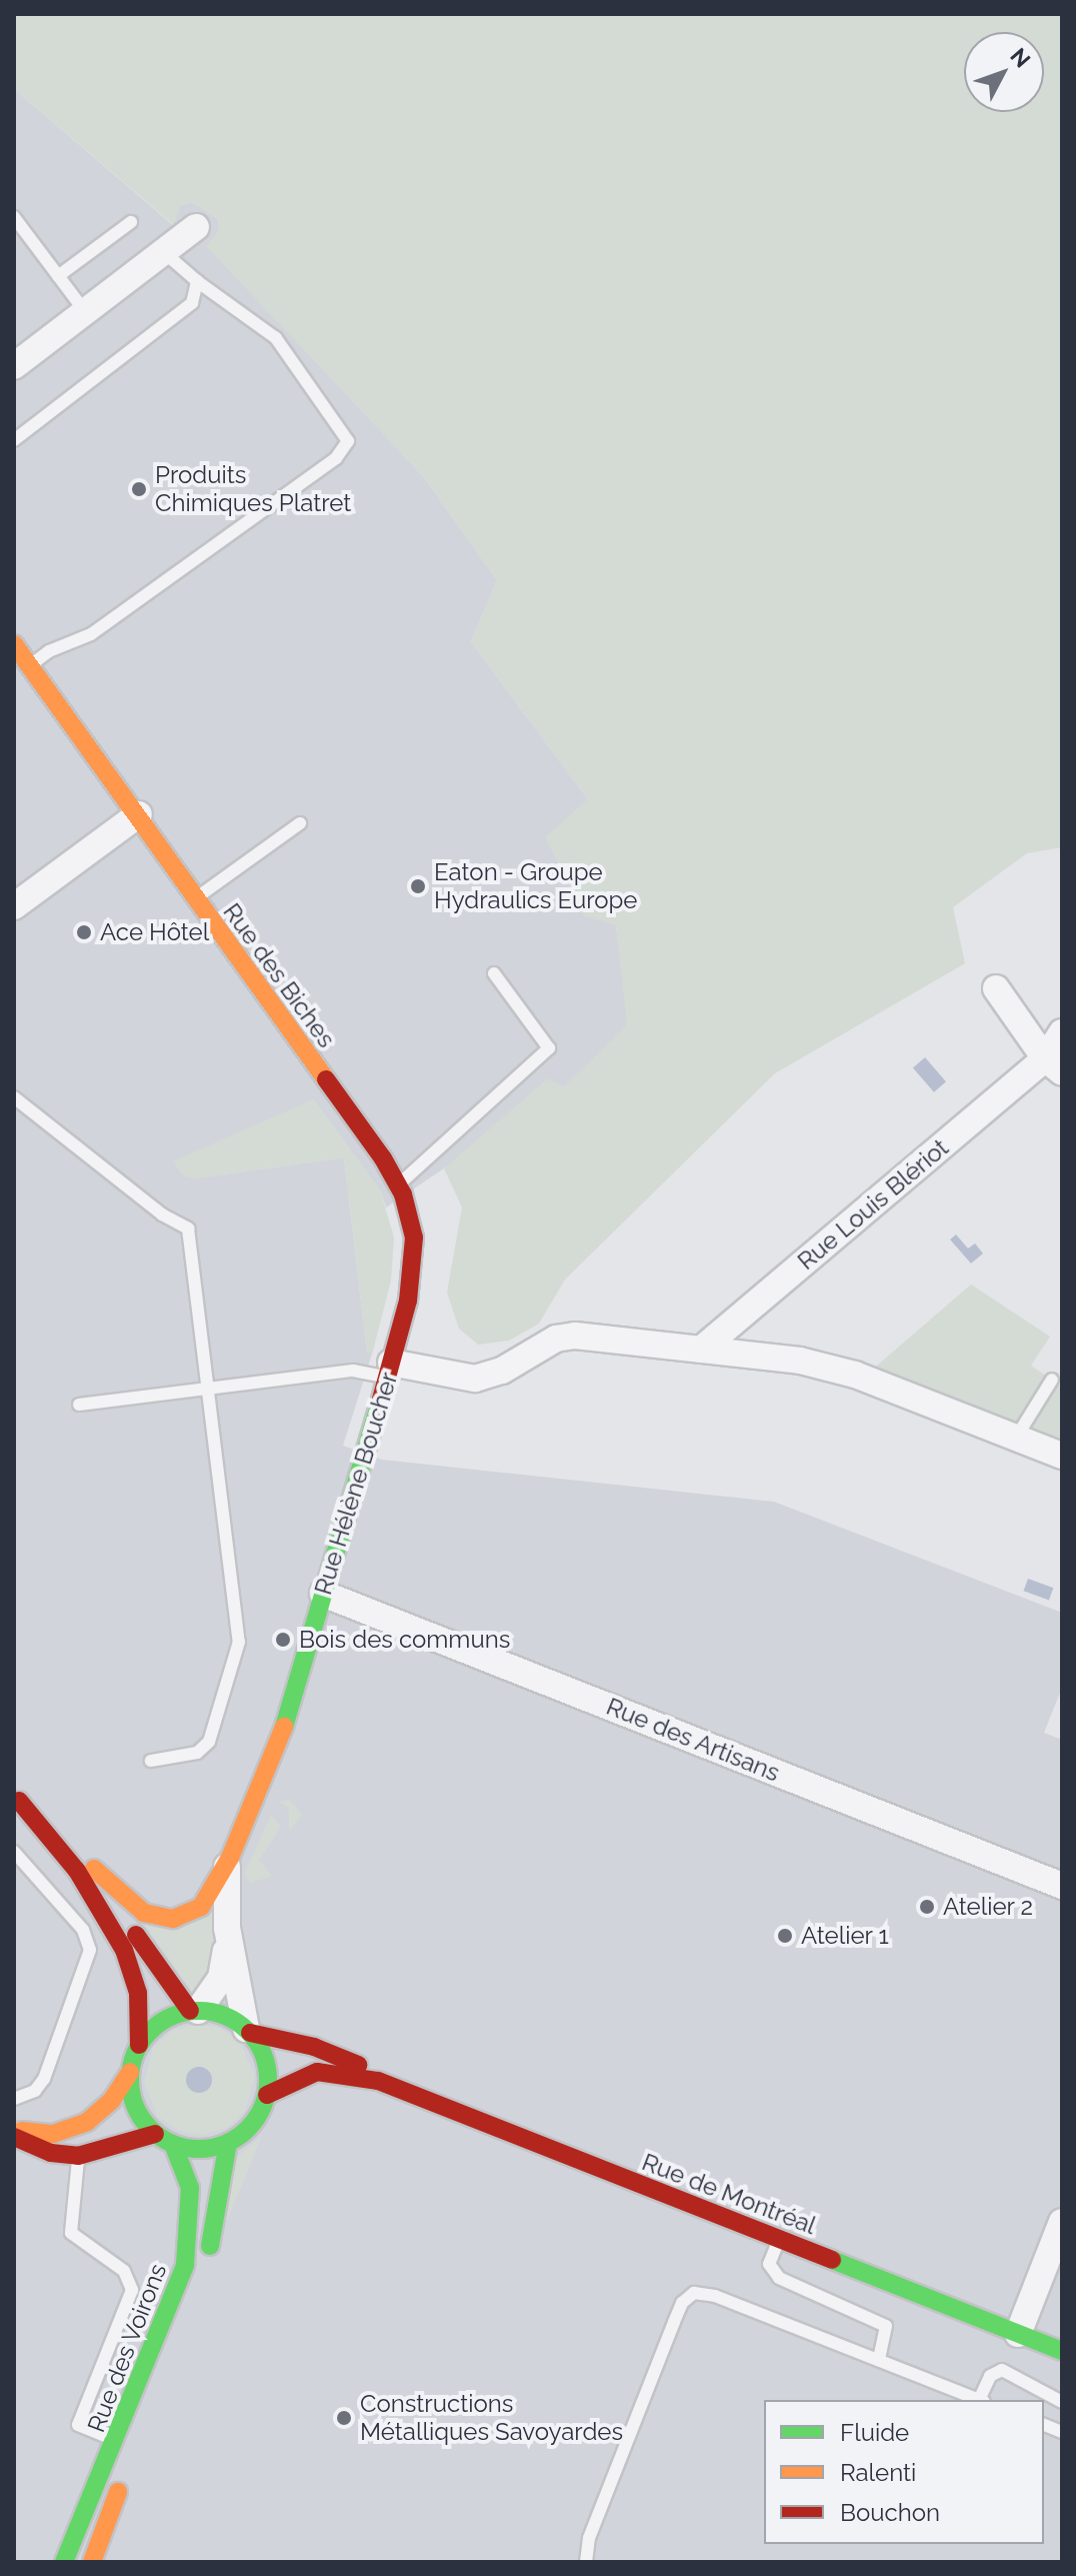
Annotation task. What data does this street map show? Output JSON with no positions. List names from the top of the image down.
{
  "streets": {
    "street": [
      "Rue des Biches",
      "Rue Louis Blériot",
      "Rue Hélène Boucher",
      "Rue des Artisans",
      "Rue de Montréal",
      "Rue des Voirons"
    ]
  },
  "crossings": [
    ["Rue des Biches", "Rue Hélène Boucher"],
    ["Rue Louis Blériot", "Rue Hélène Boucher"],
    ["Rue Hélène Boucher", "Rue des Artisans"],
    ["Rue Hélène Boucher", "Rue de Montréal"],
    ["Rue Hélène Boucher", "Rue des Voirons"],
    ["Rue de Montréal", "Rue des Voirons"]
  ],
  "places": [
    "Produits Chimiques Platret",
    "Eaton - Groupe Hydraulics Europe",
    "Ace Hôtel",
    "Bois des communs",
    "Atelier 2",
    "Atelier 1",
    "Constructions Métalliques Savoyardes"
  ],
  "legend": ["Fluide", "Ralenti", "Bouchon"],
  "north": "top right"
}
